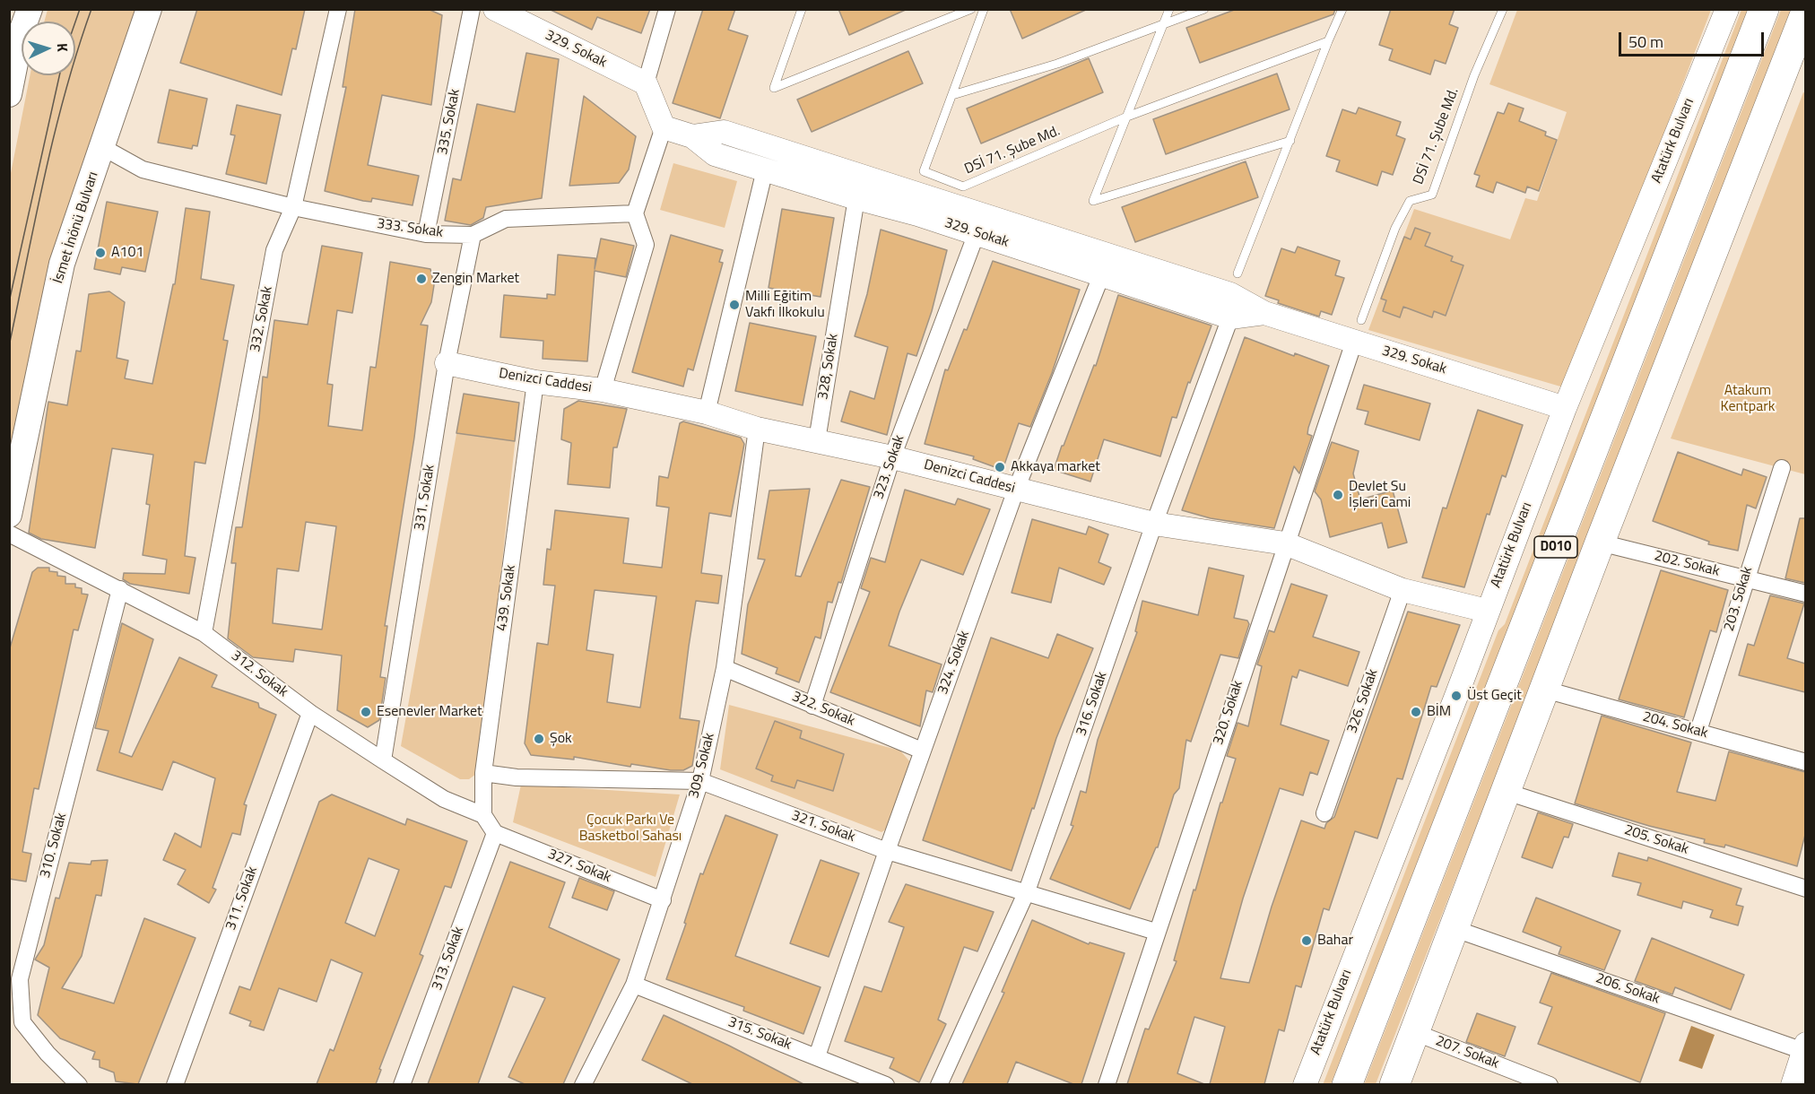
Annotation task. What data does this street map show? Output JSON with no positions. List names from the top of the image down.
{
  "streets": {
    "highway": ["D010"],
    "main road": ["İsmet İnönü Bulvarı"],
    "street": [
      "329. Sokak",
      "335. Sokak",
      "Atatürk Bulvarı",
      "333. Sokak",
      "332. Sokak",
      "328, Sokak",
      "Denizci Caddesi",
      "323. Sokak",
      "331. Sokak",
      "202. Sokak",
      "439. Sokak",
      "203. Sokak",
      "324. Sokak",
      "312. Sokak",
      "326. Sokak",
      "316. Sokak",
      "322. Sokak",
      "320. Sokak",
      "204. Sokak",
      "309. Sokak",
      "321. Sokak",
      "205. Sokak",
      "310. Sokak",
      "327. Sokak",
      "311. Sokak",
      "313. Sokak",
      "206. Sokak",
      "315. Sokak",
      "207. Sokak"
    ],
    "lane": ["DSİ 71. Şube Md."]
  },
  "crossings": [
    ["329. Sokak", "DSİ 71. Şube Md."],
    ["329. Sokak", "Atatürk Bulvarı"],
    ["329. Sokak", "328, Sokak"],
    ["329. Sokak", "323. Sokak"],
    ["329. Sokak", "324. Sokak"],
    ["329. Sokak", "316. Sokak"],
    ["329. Sokak", "320. Sokak"],
    ["335. Sokak", "333. Sokak"],
    ["DSİ 71. Şube Md.", "320. Sokak"],
    ["Atatürk Bulvarı", "Denizci Caddesi"],
    ["İsmet İnönü Bulvarı", "333. Sokak"],
    ["333. Sokak", "332. Sokak"],
    ["333. Sokak", "331. Sokak"],
    ["332. Sokak", "312. Sokak"],
    ["328, Sokak", "Denizci Caddesi"],
    ["Denizci Caddesi", "323. Sokak"],
    ["Denizci Caddesi", "331. Sokak"],
    ["Denizci Caddesi", "439. Sokak"],
    ["Denizci Caddesi", "324. Sokak"],
    ["Denizci Caddesi", "326. Sokak"],
    ["Denizci Caddesi", "316. Sokak"],
    ["Denizci Caddesi", "320. Sokak"],
    ["Denizci Caddesi", "309. Sokak"],
    ["323. Sokak", "322. Sokak"],
    ["331. Sokak", "312. Sokak"],
    ["D010", "202. Sokak"],
    ["D010", "204. Sokak"],
    ["D010", "205. Sokak"],
    ["D010", "206. Sokak"],
    ["D010", "207. Sokak"],
    ["202. Sokak", "203. Sokak"],
    ["439. Sokak", "312. Sokak"],
    ["439. Sokak", "321. Sokak"],
    ["203. Sokak", "204. Sokak"],
    ["324. Sokak", "322. Sokak"],
    ["324. Sokak", "321. Sokak"],
    ["324. Sokak", "315. Sokak"],
    ["312. Sokak", "310. Sokak"],
    ["312. Sokak", "311. Sokak"],
    ["316. Sokak", "321. Sokak"],
    ["322. Sokak", "309. Sokak"],
    ["320. Sokak", "321. Sokak"],
    ["309. Sokak", "321. Sokak"],
    ["309. Sokak", "327. Sokak"],
    ["309. Sokak", "315. Sokak"],
    ["327. Sokak", "313. Sokak"]
  ],
  "parks": ["Atakum Kentpark", "Çocuk Parkı Ve Basketbol Sahası"],
  "places": [
    "A101",
    "Zengin Market",
    "Milli Eğitim Vakfı İlkokulu",
    "Akkaya market",
    "Devlet Su İşleri Cami",
    "Üst Geçit",
    "Esenevler Market",
    "BİM",
    "Şok",
    "Bahar"
  ],
  "scale_bar": "50 m",
  "north": "right"
}
